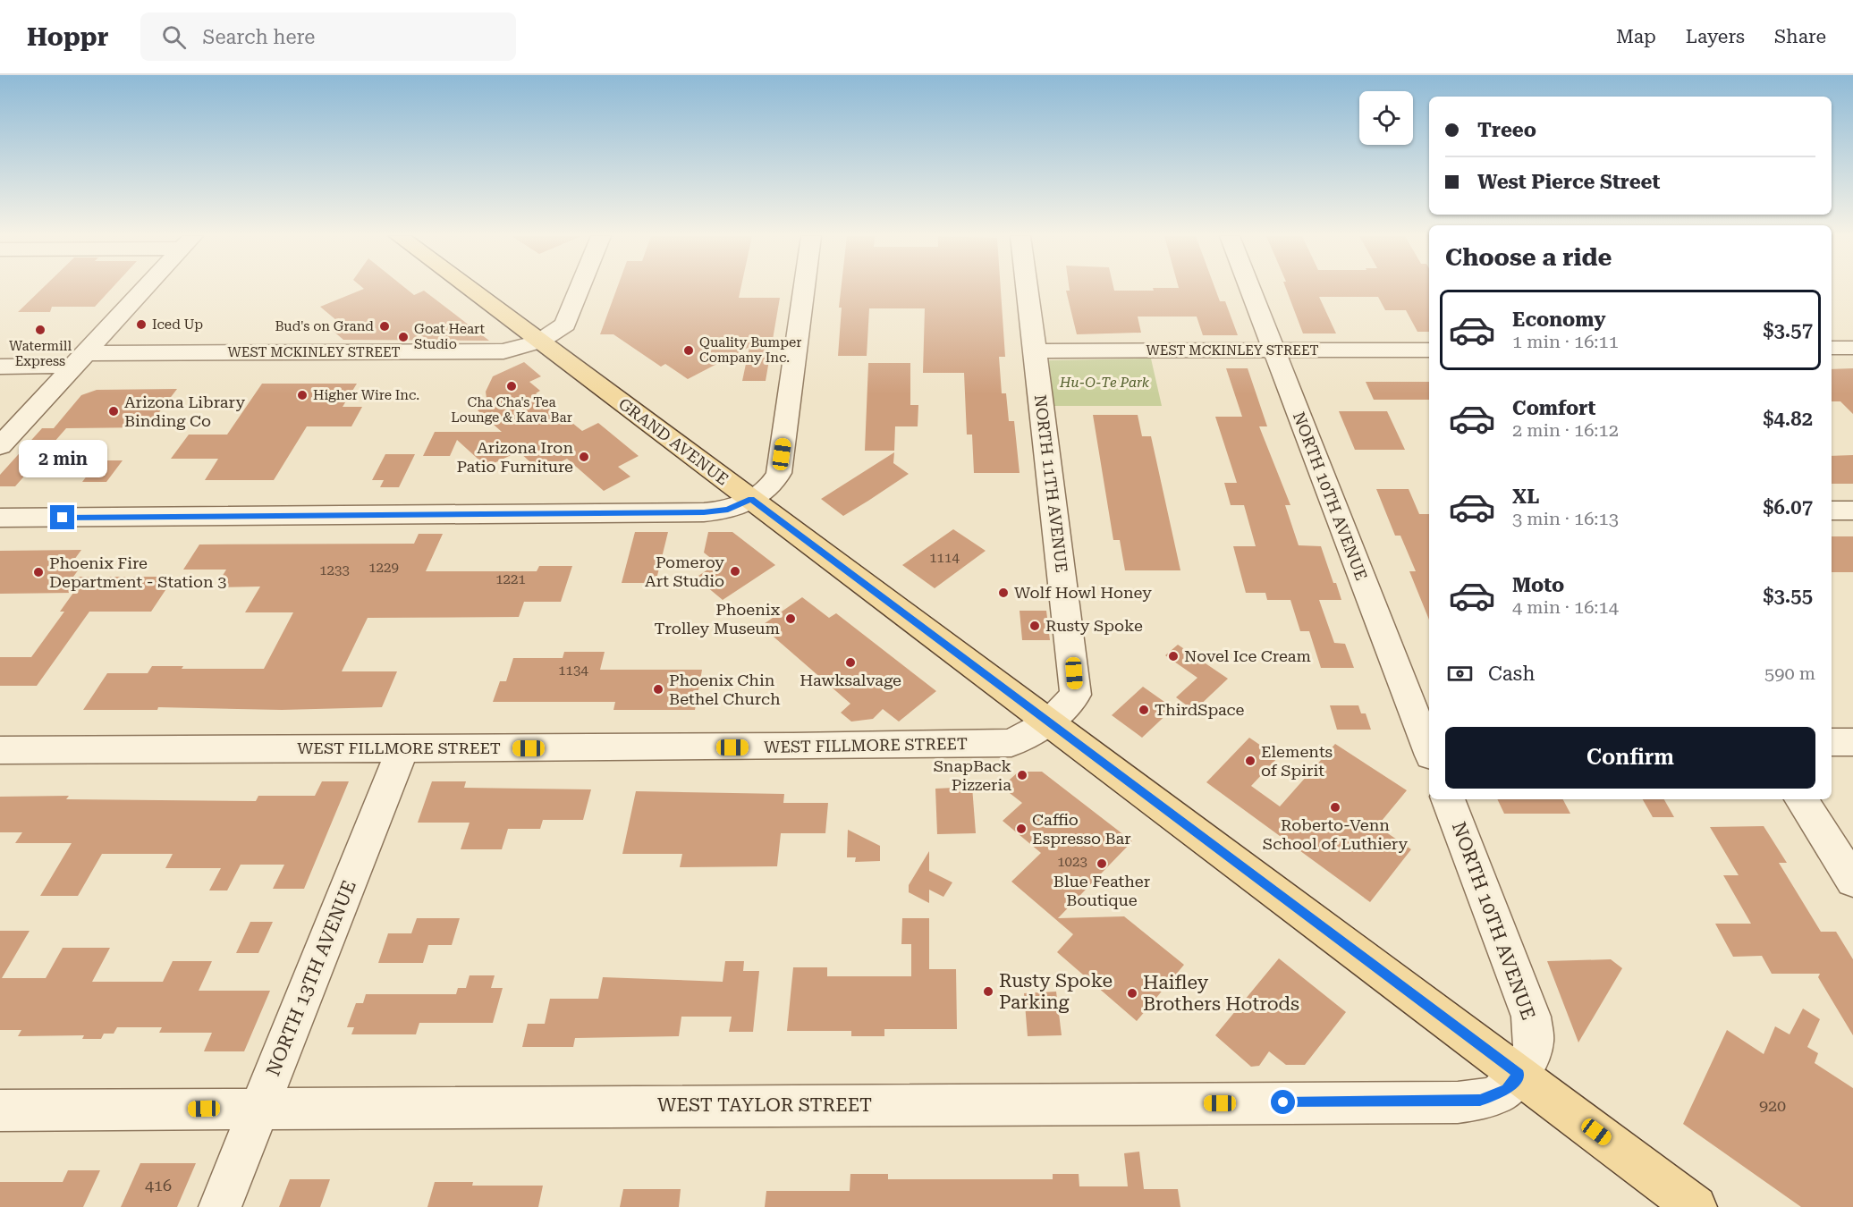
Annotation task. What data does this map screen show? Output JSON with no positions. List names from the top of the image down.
{
  "streets": {
    "main road": ["GRAND AVENUE"],
    "street": [
      "WEST MCKINLEY STREET",
      "NORTH 11TH AVENUE",
      "NORTH 10TH AVENUE",
      "WEST FILLMORE STREET",
      "NORTH 13TH AVENUE",
      "WEST TAYLOR STREET"
    ]
  },
  "crossings": [
    ["WEST MCKINLEY STREET", "GRAND AVENUE"],
    ["WEST MCKINLEY STREET", "NORTH 11TH AVENUE"],
    ["WEST MCKINLEY STREET", "NORTH 10TH AVENUE"],
    ["GRAND AVENUE", "NORTH 11TH AVENUE"],
    ["GRAND AVENUE", "NORTH 10TH AVENUE"],
    ["GRAND AVENUE", "WEST FILLMORE STREET"],
    ["GRAND AVENUE", "WEST TAYLOR STREET"],
    ["NORTH 11TH AVENUE", "WEST FILLMORE STREET"],
    ["NORTH 10TH AVENUE", "WEST TAYLOR STREET"],
    ["WEST FILLMORE STREET", "NORTH 13TH AVENUE"],
    ["NORTH 13TH AVENUE", "WEST TAYLOR STREET"]
  ],
  "parks": ["Hu-O-Te Park"],
  "places": [
    "Iced Up",
    "Bud's on Grand",
    "Watermill Express",
    "Goat Heart Studio",
    "Quality Bumper Company Inc.",
    "Cha Cha's Tea Lounge & Kava Bar",
    "Higher Wire Inc.",
    "Arizona Library Binding Co",
    "Arizona Iron Patio Furniture",
    "Pomeroy Art Studio",
    "Phoenix Fire Department - Station 3",
    "Wolf Howl Honey",
    "Phoenix Trolley Museum",
    "Rusty Spoke",
    "Novel Ice Cream",
    "Hawksalvage",
    "Phoenix Chin Bethel Church",
    "ThirdSpace",
    "Elements of Spirit",
    "SnapBack Pizzeria",
    "Roberto-Venn School of Luthiery",
    "Caffio Espresso Bar",
    "Blue Feather Boutique",
    "Rusty Spoke Parking",
    "Haifley Brothers Hotrods"
  ],
  "house_numbers": [
    "1114",
    "1229",
    "1233",
    "1221",
    "1134",
    "1023",
    "920",
    "416"
  ],
  "page": {
    "header": "Hoppr",
    "search": "Search here",
    "nav": ["Map", "Layers", "Share"],
    "banner": ["Treeo", "West Pierce Street"],
    "heading": "Choose a ride",
    "list": [
      {
        "name": "Economy",
        "note": "1 min · 16:11",
        "value": "$3.57"
      },
      {
        "name": "Comfort",
        "note": "2 min · 16:12",
        "value": "$4.82"
      },
      {
        "name": "XL",
        "note": "3 min · 16:13",
        "value": "$6.07"
      },
      {
        "name": "Moto",
        "note": "4 min · 16:14",
        "value": "$3.55"
      }
    ],
    "bubble": "2 min",
    "pay": ["Cash", "590 m"],
    "buttons": "Confirm"
  }
}
